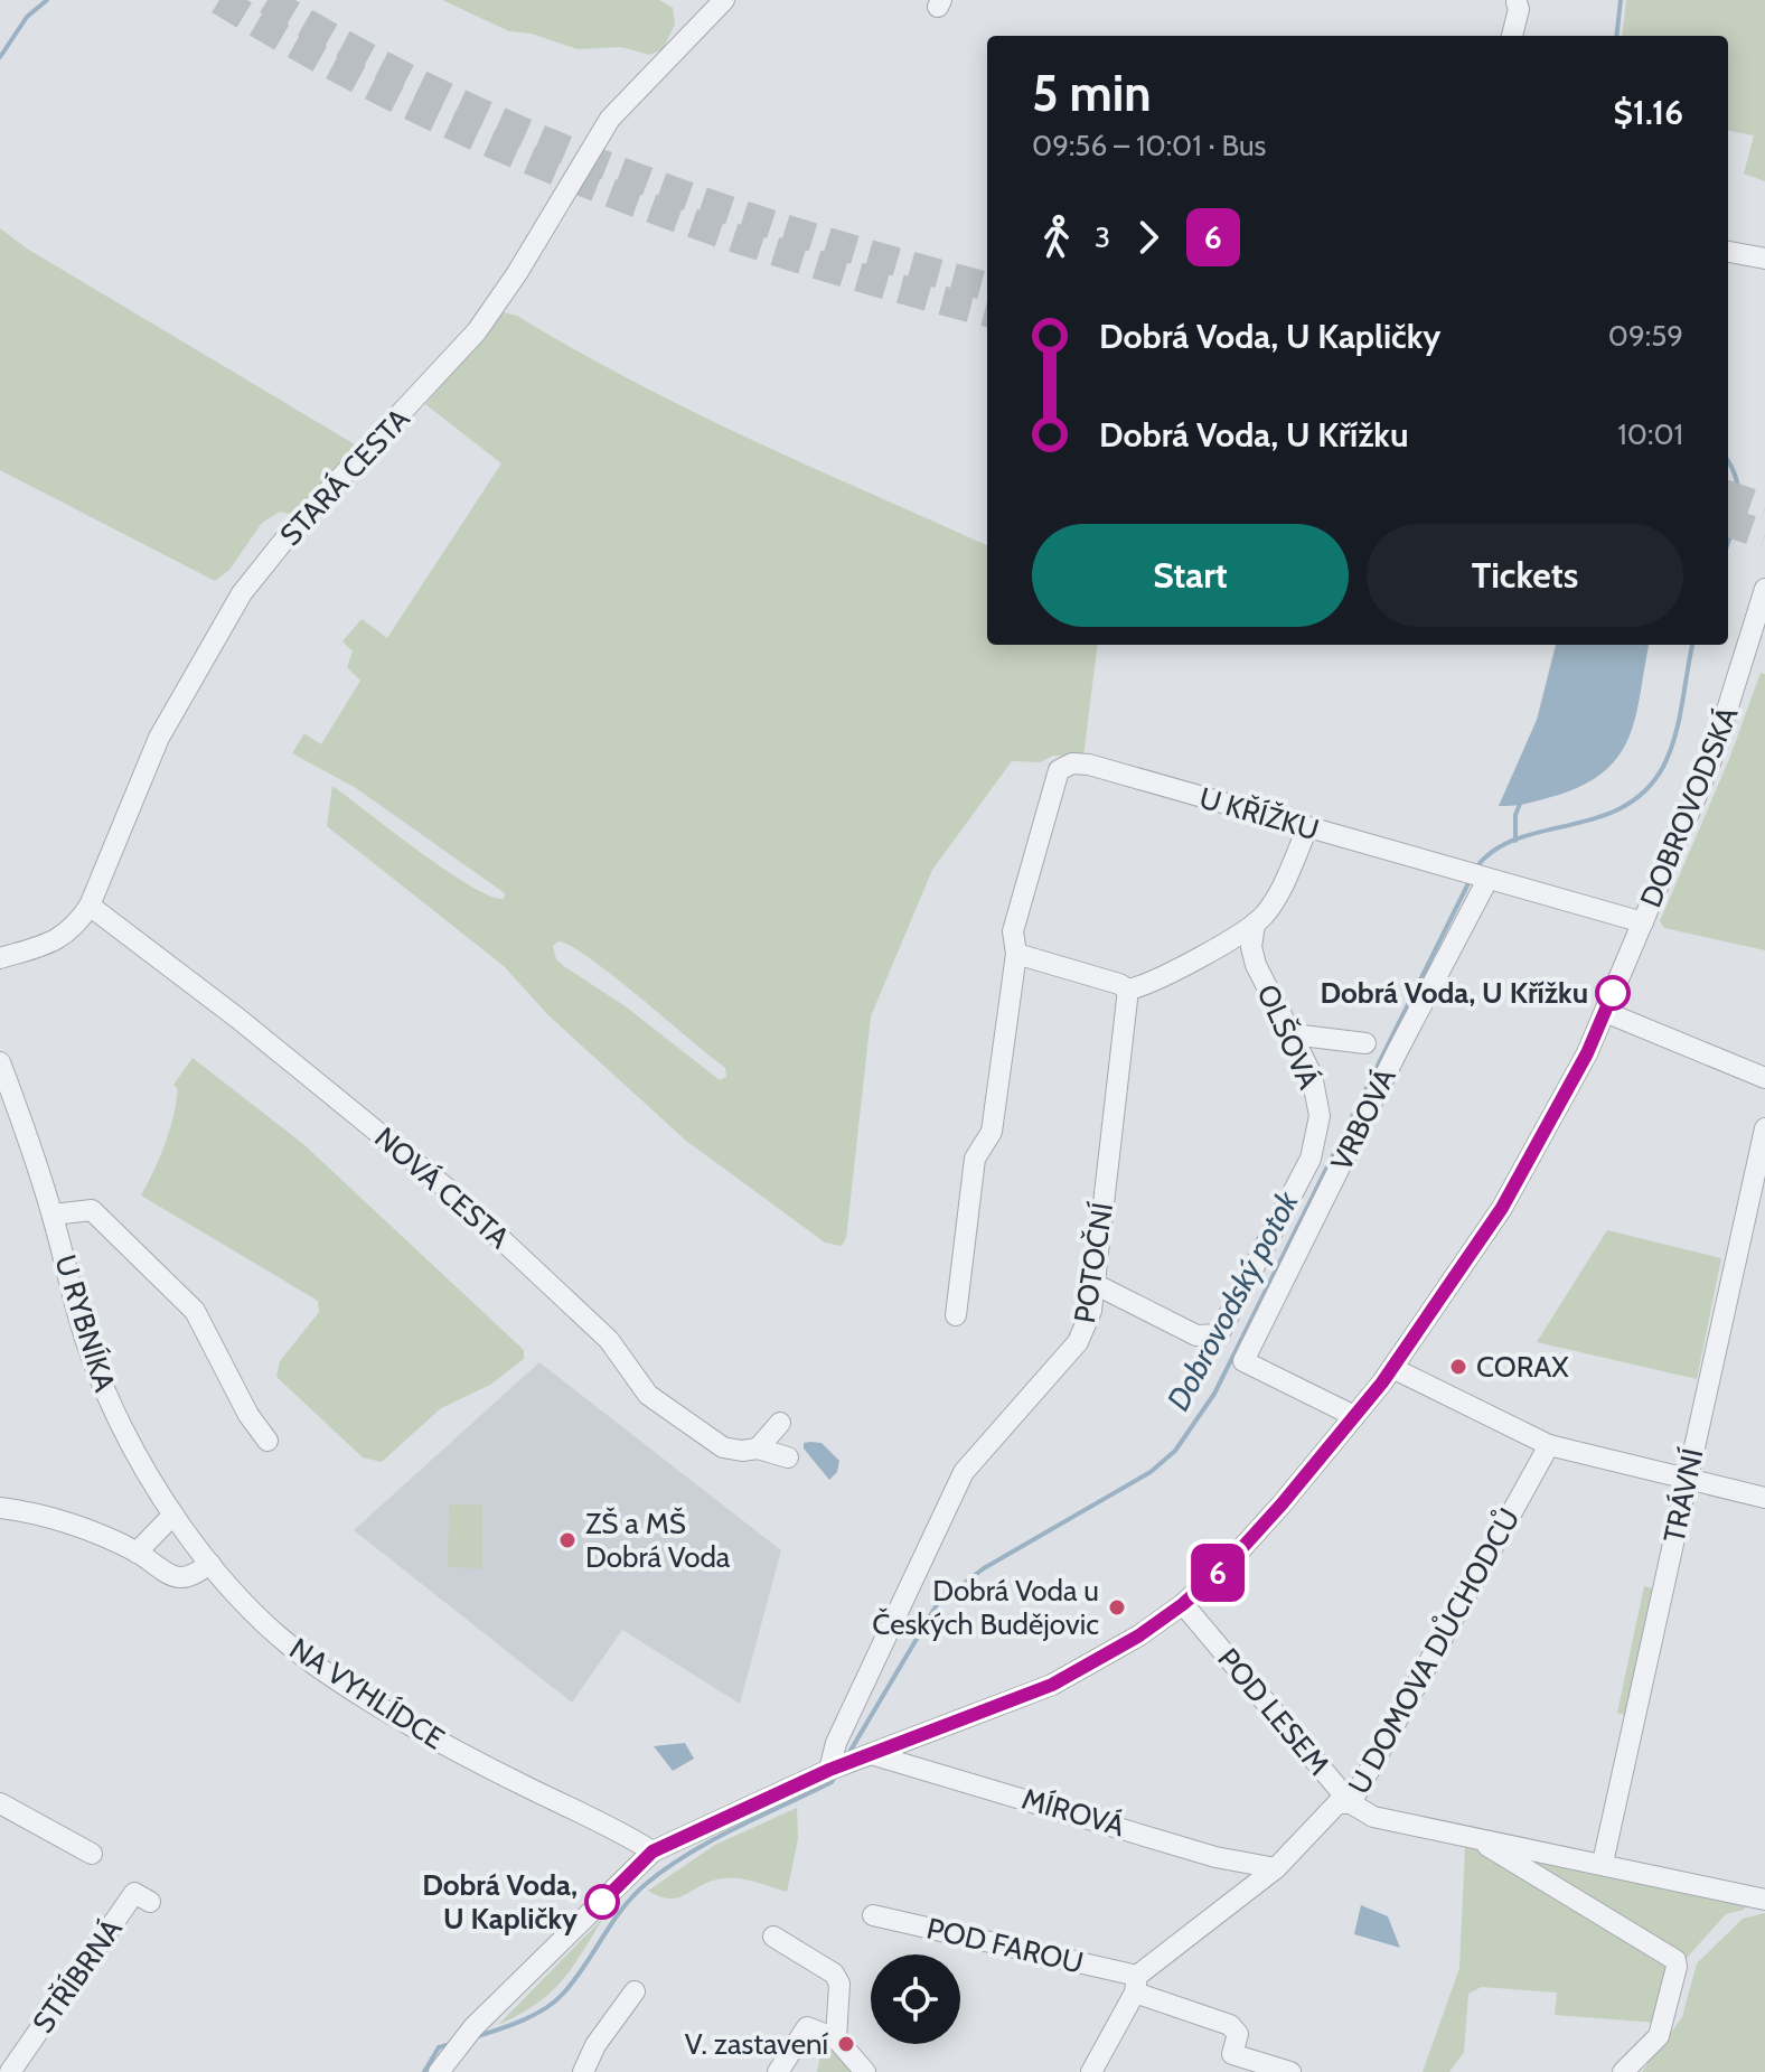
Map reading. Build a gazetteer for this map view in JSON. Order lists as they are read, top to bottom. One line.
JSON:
{"streets":{"street":["STARÁ CESTA","DOBROVODSKÁ","U KŘÍŽKU","OLŠOVÁ","VRBOVÁ","NOVÁ CESTA","POTOČNÍ","U RYBNÍKA","TRÁVNÍ","U DOMOVA DŮCHODCŮ","NA VYHLÍDCE","POD LESEM","MÍROVÁ","POD FAROU","STŘÍBRNÁ"]},"crossings":[["STARÁ CESTA","NOVÁ CESTA"],["DOBROVODSKÁ","U KŘÍŽKU"],["DOBROVODSKÁ","VRBOVÁ"],["DOBROVODSKÁ","POTOČNÍ"],["DOBROVODSKÁ","NA VYHLÍDCE"],["DOBROVODSKÁ","POD LESEM"],["DOBROVODSKÁ","MÍROVÁ"],["U KŘÍŽKU","VRBOVÁ"],["OLŠOVÁ","POTOČNÍ"],["U RYBNÍKA","NA VYHLÍDCE"],["TRÁVNÍ","POD LESEM"],["U DOMOVA DŮCHODCŮ","POD LESEM"],["U DOMOVA DŮCHODCŮ","MÍROVÁ"],["U DOMOVA DŮCHODCŮ","POD FAROU"]],"water":["Dobrovodský potok"],"places":["Dobrá Voda, U Křížku","CORAX","ZŠ a MŠ Dobrá Voda","Dobrá Voda u Českých Budějovic","Dobrá Voda, U Kapličky","V. zastavení"],"lines":["bus line 6"],"page":{"on_map":"6","heading":["5 min","09:56 – 10:01 · Bus","$1.16"],"legs":["3","6"],"list":[{"name":"Dobrá Voda, U Kapličky","value":"09:59"},{"name":"Dobrá Voda, U Křížku","value":"10:01"}],"buttons":["Start","Tickets"]}}
